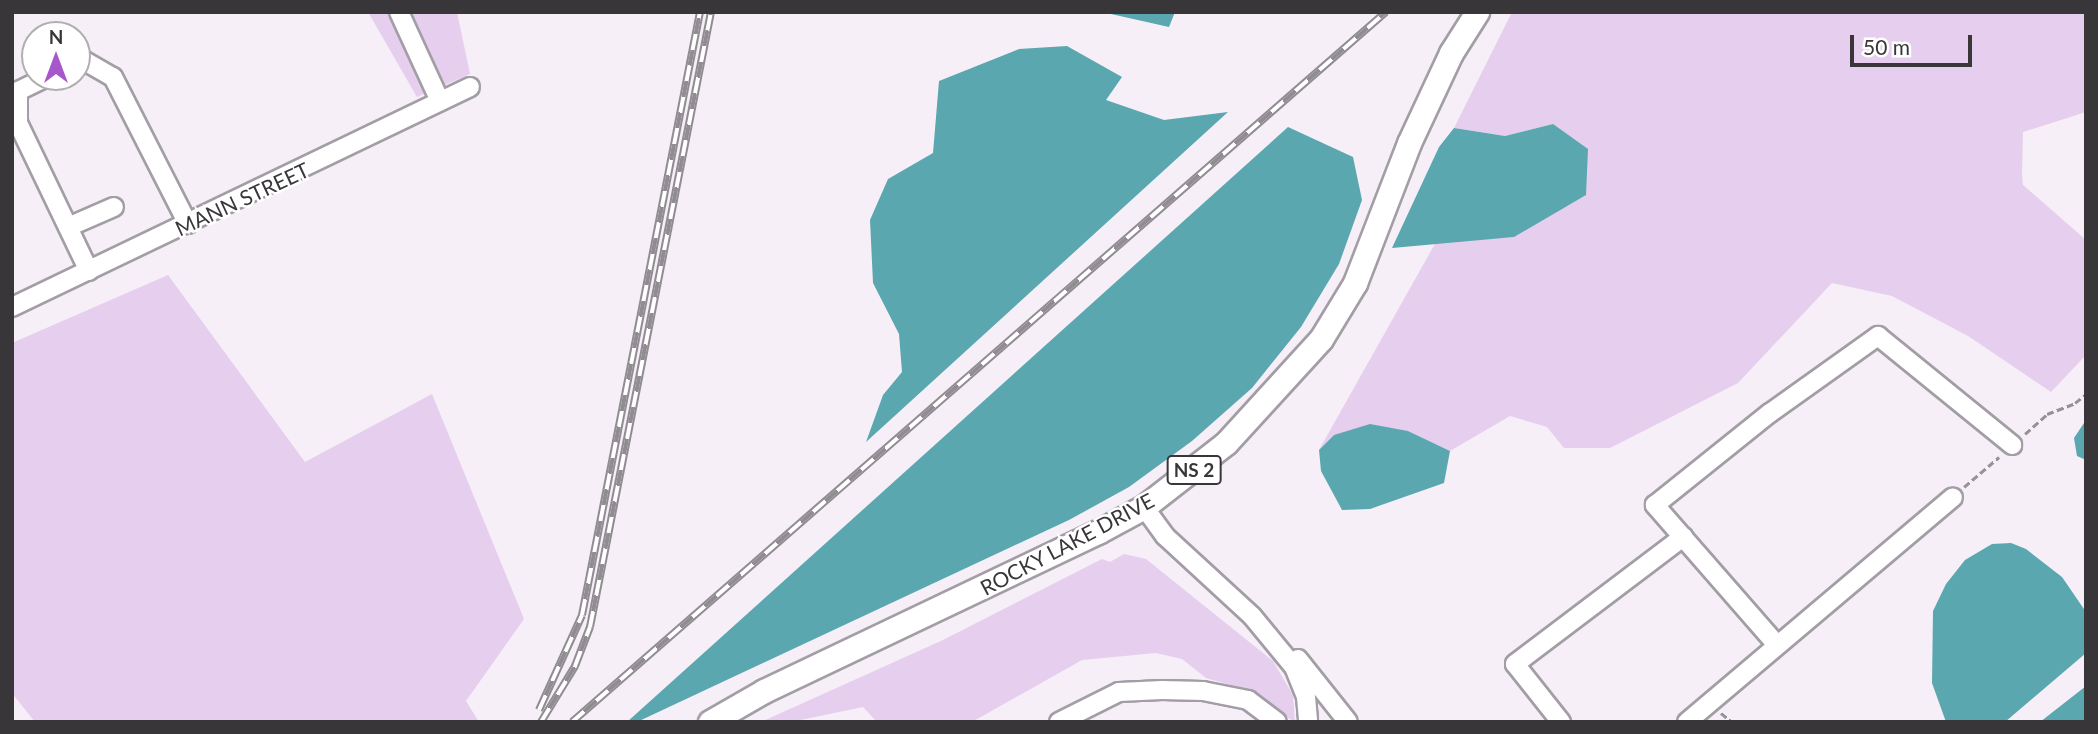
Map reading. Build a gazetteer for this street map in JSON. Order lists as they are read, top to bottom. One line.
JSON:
{"streets":{"main road":["NS 2","ROCKY LAKE DRIVE"],"street":["MANN STREET"]},"scale_bar":"50 m","north":"top"}
